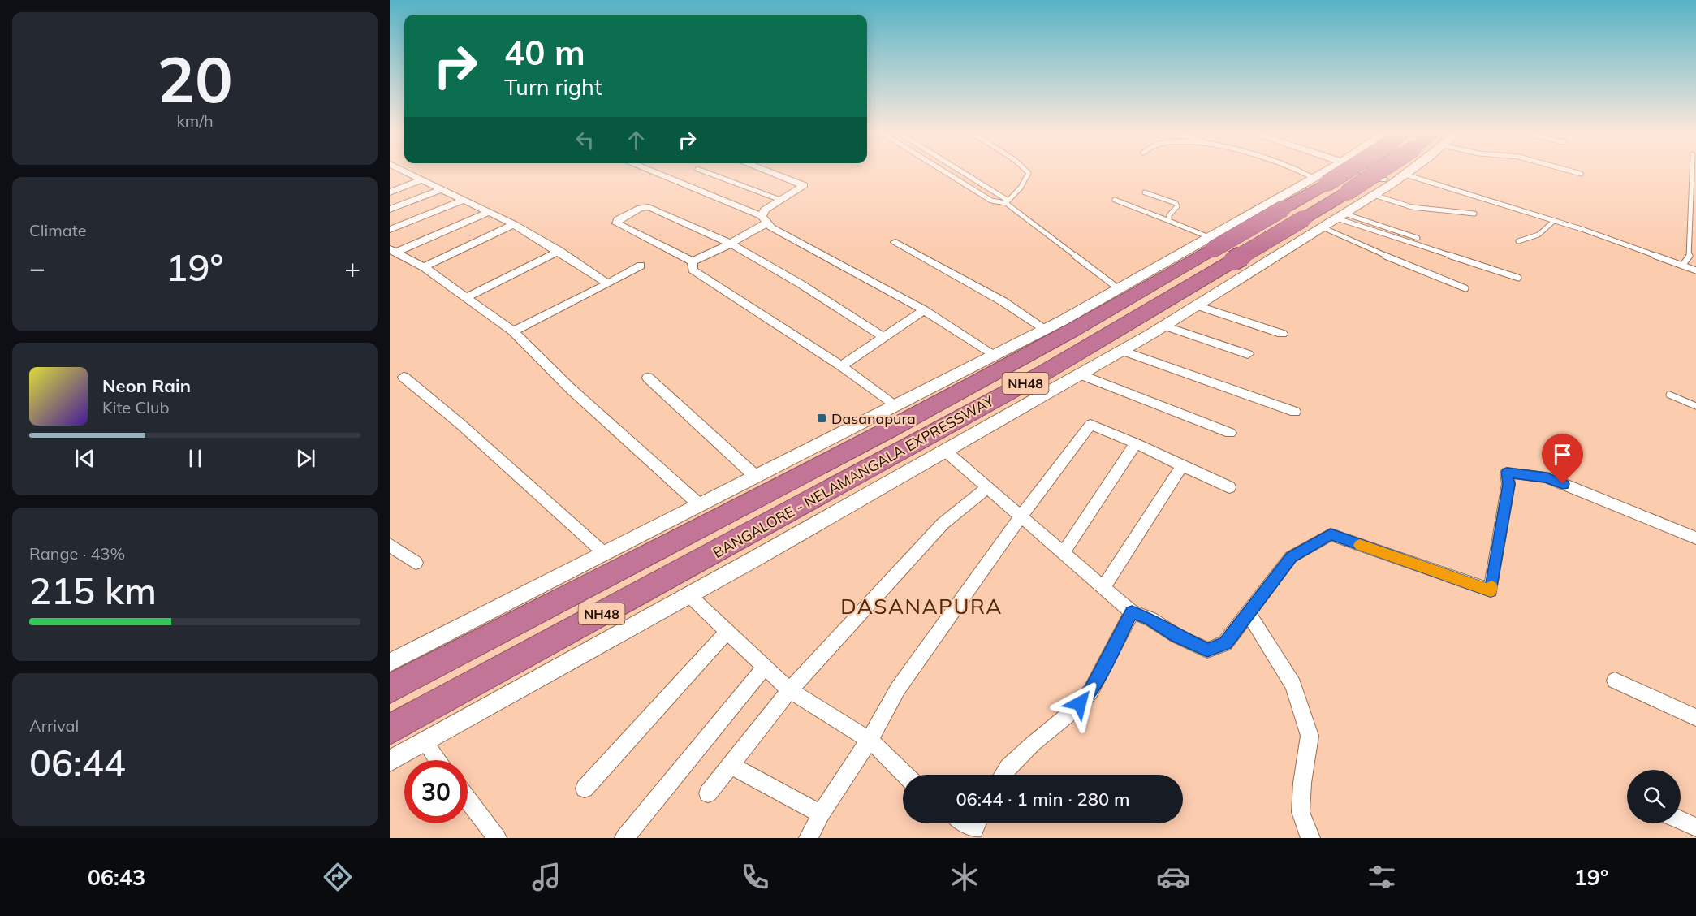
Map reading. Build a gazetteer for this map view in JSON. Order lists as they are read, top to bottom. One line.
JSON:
{"streets":{"highway":["NH48","BANGALORE - NELAMANGALA EXPRESSWAY"]},"districts":["DASANAPURA"],"places":{"transit":["Dasanapura"]},"page":{"tile":[["20","km/h"],"Climate",["Range · 43%","215 km"],["Arrival","06:44"]],"turn":["40 m","Turn right"],"heat":["−","19°","+"],"song":["Neon Rain","Kite Club"],"limit":"30","trip":"06:44 · 1 min · 280 m","tabs":["06:43","19°"]}}
